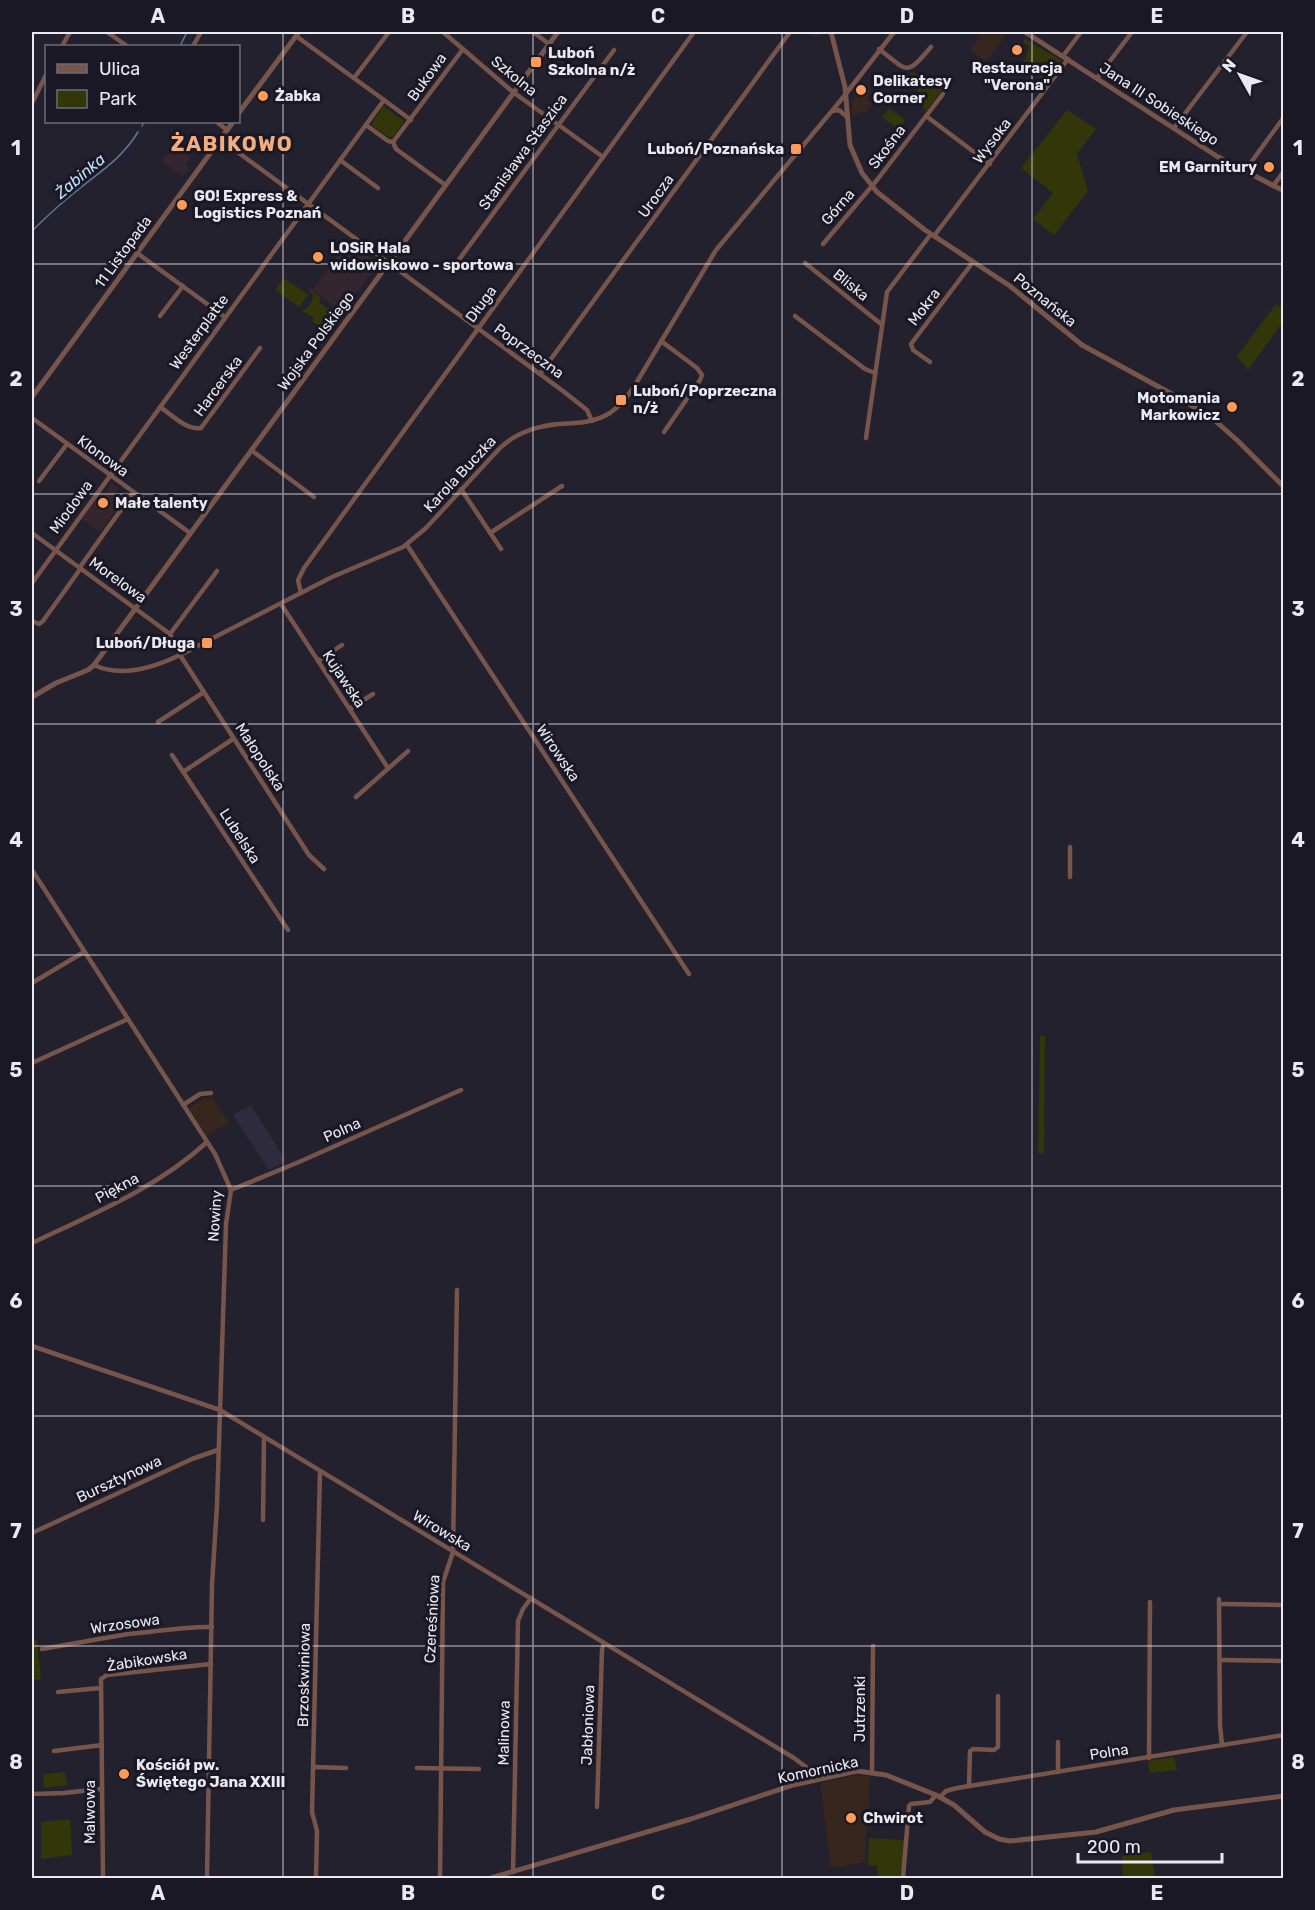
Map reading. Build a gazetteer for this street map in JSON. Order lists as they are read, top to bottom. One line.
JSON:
{"streets":{"street":["Szkolna","Bukowa","Jana III Sobieskiego","Wysoka","Skośna","Stanisława Staszica","Urocza","Górna","11 Listopada","Bliska","Poznańska","Długa","Mokra","Westerplatte","Wojska Polskiego","Poprzeczna","Harcerska","Klonowa","Karola Buczka","Miodowa","Morelowa","Kujawska","Wirowska","Małopolska","Lubelska","Polna","Piękna","Nowiny","Bursztynowa","Czereśniowa","Wrzosowa","Żabikowska","Brzoskwiniowa","Jutrzenki","Jabłoniowa","Malinowa","Komornicka","Malwowa"]},"crossings":[["Szkolna","Bukowa"],["Szkolna","Stanisława Staszica"],["Szkolna","Długa"],["Szkolna","Wojska Polskiego"],["Bukowa","Westerplatte"],["Bukowa","Poprzeczna"],["Jana III Sobieskiego","Wysoka"],["Wysoka","Bliska"],["Wysoka","Poznańska"],["Skośna","Górna"],["Skośna","Poznańska"],["Urocza","Poprzeczna"],["Górna","Poznańska"],["11 Listopada","Poprzeczna"],["Poznańska","Mokra"],["Poznańska","Karola Buczka"],["Długa","Poprzeczna"],["Długa","Karola Buczka"],["Westerplatte","Poprzeczna"],["Westerplatte","Harcerska"],["Westerplatte","Klonowa"],["Westerplatte","Miodowa"],["Wojska Polskiego","Poprzeczna"],["Wojska Polskiego","Klonowa"],["Wojska Polskiego","Karola Buczka"],["Wojska Polskiego","Morelowa"],["Poprzeczna","Karola Buczka"],["Klonowa","Miodowa"],["Karola Buczka","Morelowa"],["Karola Buczka","Kujawska"],["Karola Buczka","Wirowska"],["Karola Buczka","Małopolska"],["Miodowa","Morelowa"],["Morelowa","Małopolska"],["Wirowska","Nowiny"],["Wirowska","Czereśniowa"],["Wirowska","Brzoskwiniowa"],["Wirowska","Jabłoniowa"],["Wirowska","Malinowa"],["Wirowska","Komornicka"],["Polna","Nowiny"],["Polna","Komornicka"],["Piękna","Nowiny"],["Nowiny","Bursztynowa"],["Nowiny","Żabikowska"],["Wrzosowa","Żabikowska"],["Żabikowska","Malwowa"],["Jutrzenki","Komornicka"],["Malinowa","Komornicka"]],"districts":["ŻABIKOWO"],"water":["Żabinka"],"places":{"other":["Restauracja \"Verona\"","Delikatesy Corner","Żabka","EM Garnitury","GO! Express & Logistics Poznań","LOSiR Hala widowiskowo - sportowa","Motomania Markowicz","Małe talenty","Kościół pw. Świętego Jana XXIII","Chwirot"],"transit":["Luboń Szkolna n/ż","Luboń/Poznańska","Luboń/Poprzeczna n/ż","Luboń/Długa"]},"legend":["Ulica","Park"],"scale_bar":"200 m","north":"top left","grid":{"columns":["A","B","C","D","E"],"rows":["1","2","3","4","5","6","7","8"]}}
